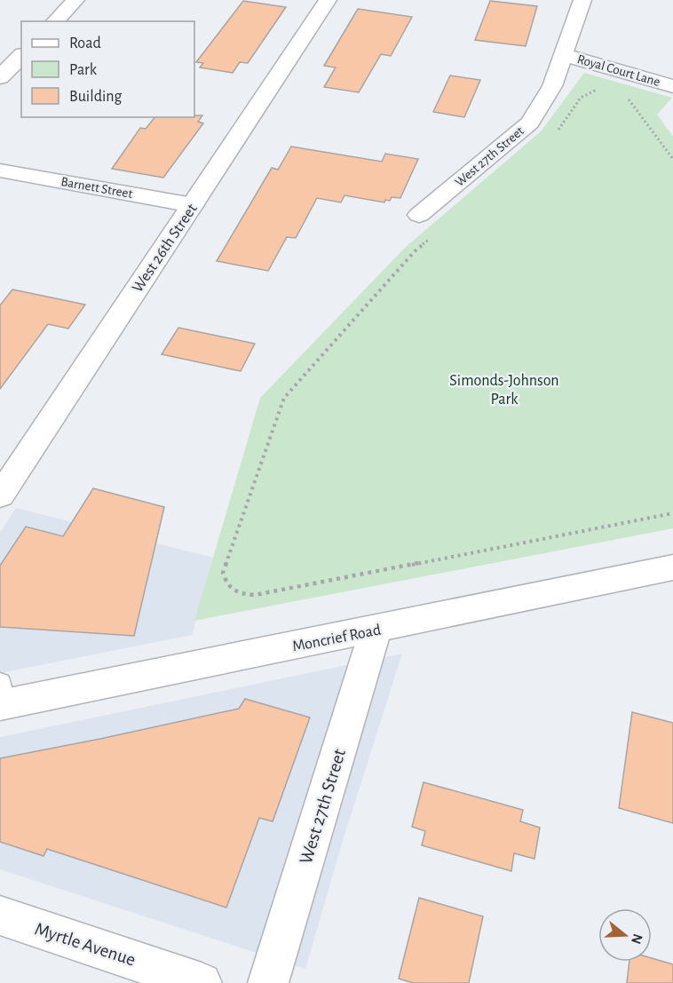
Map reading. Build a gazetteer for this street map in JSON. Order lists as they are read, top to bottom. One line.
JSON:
{"streets":{"street":["Royal Court Lane","West 27th Street","Barnett Street","West 26th Street","Moncrief Road","Myrtle Avenue"]},"crossings":[["Royal Court Lane","West 27th Street"],["West 27th Street","Moncrief Road"],["Barnett Street","West 26th Street"]],"parks":["Simonds-Johnson Park"],"legend":["Road","Park","Building"],"north":"right"}
